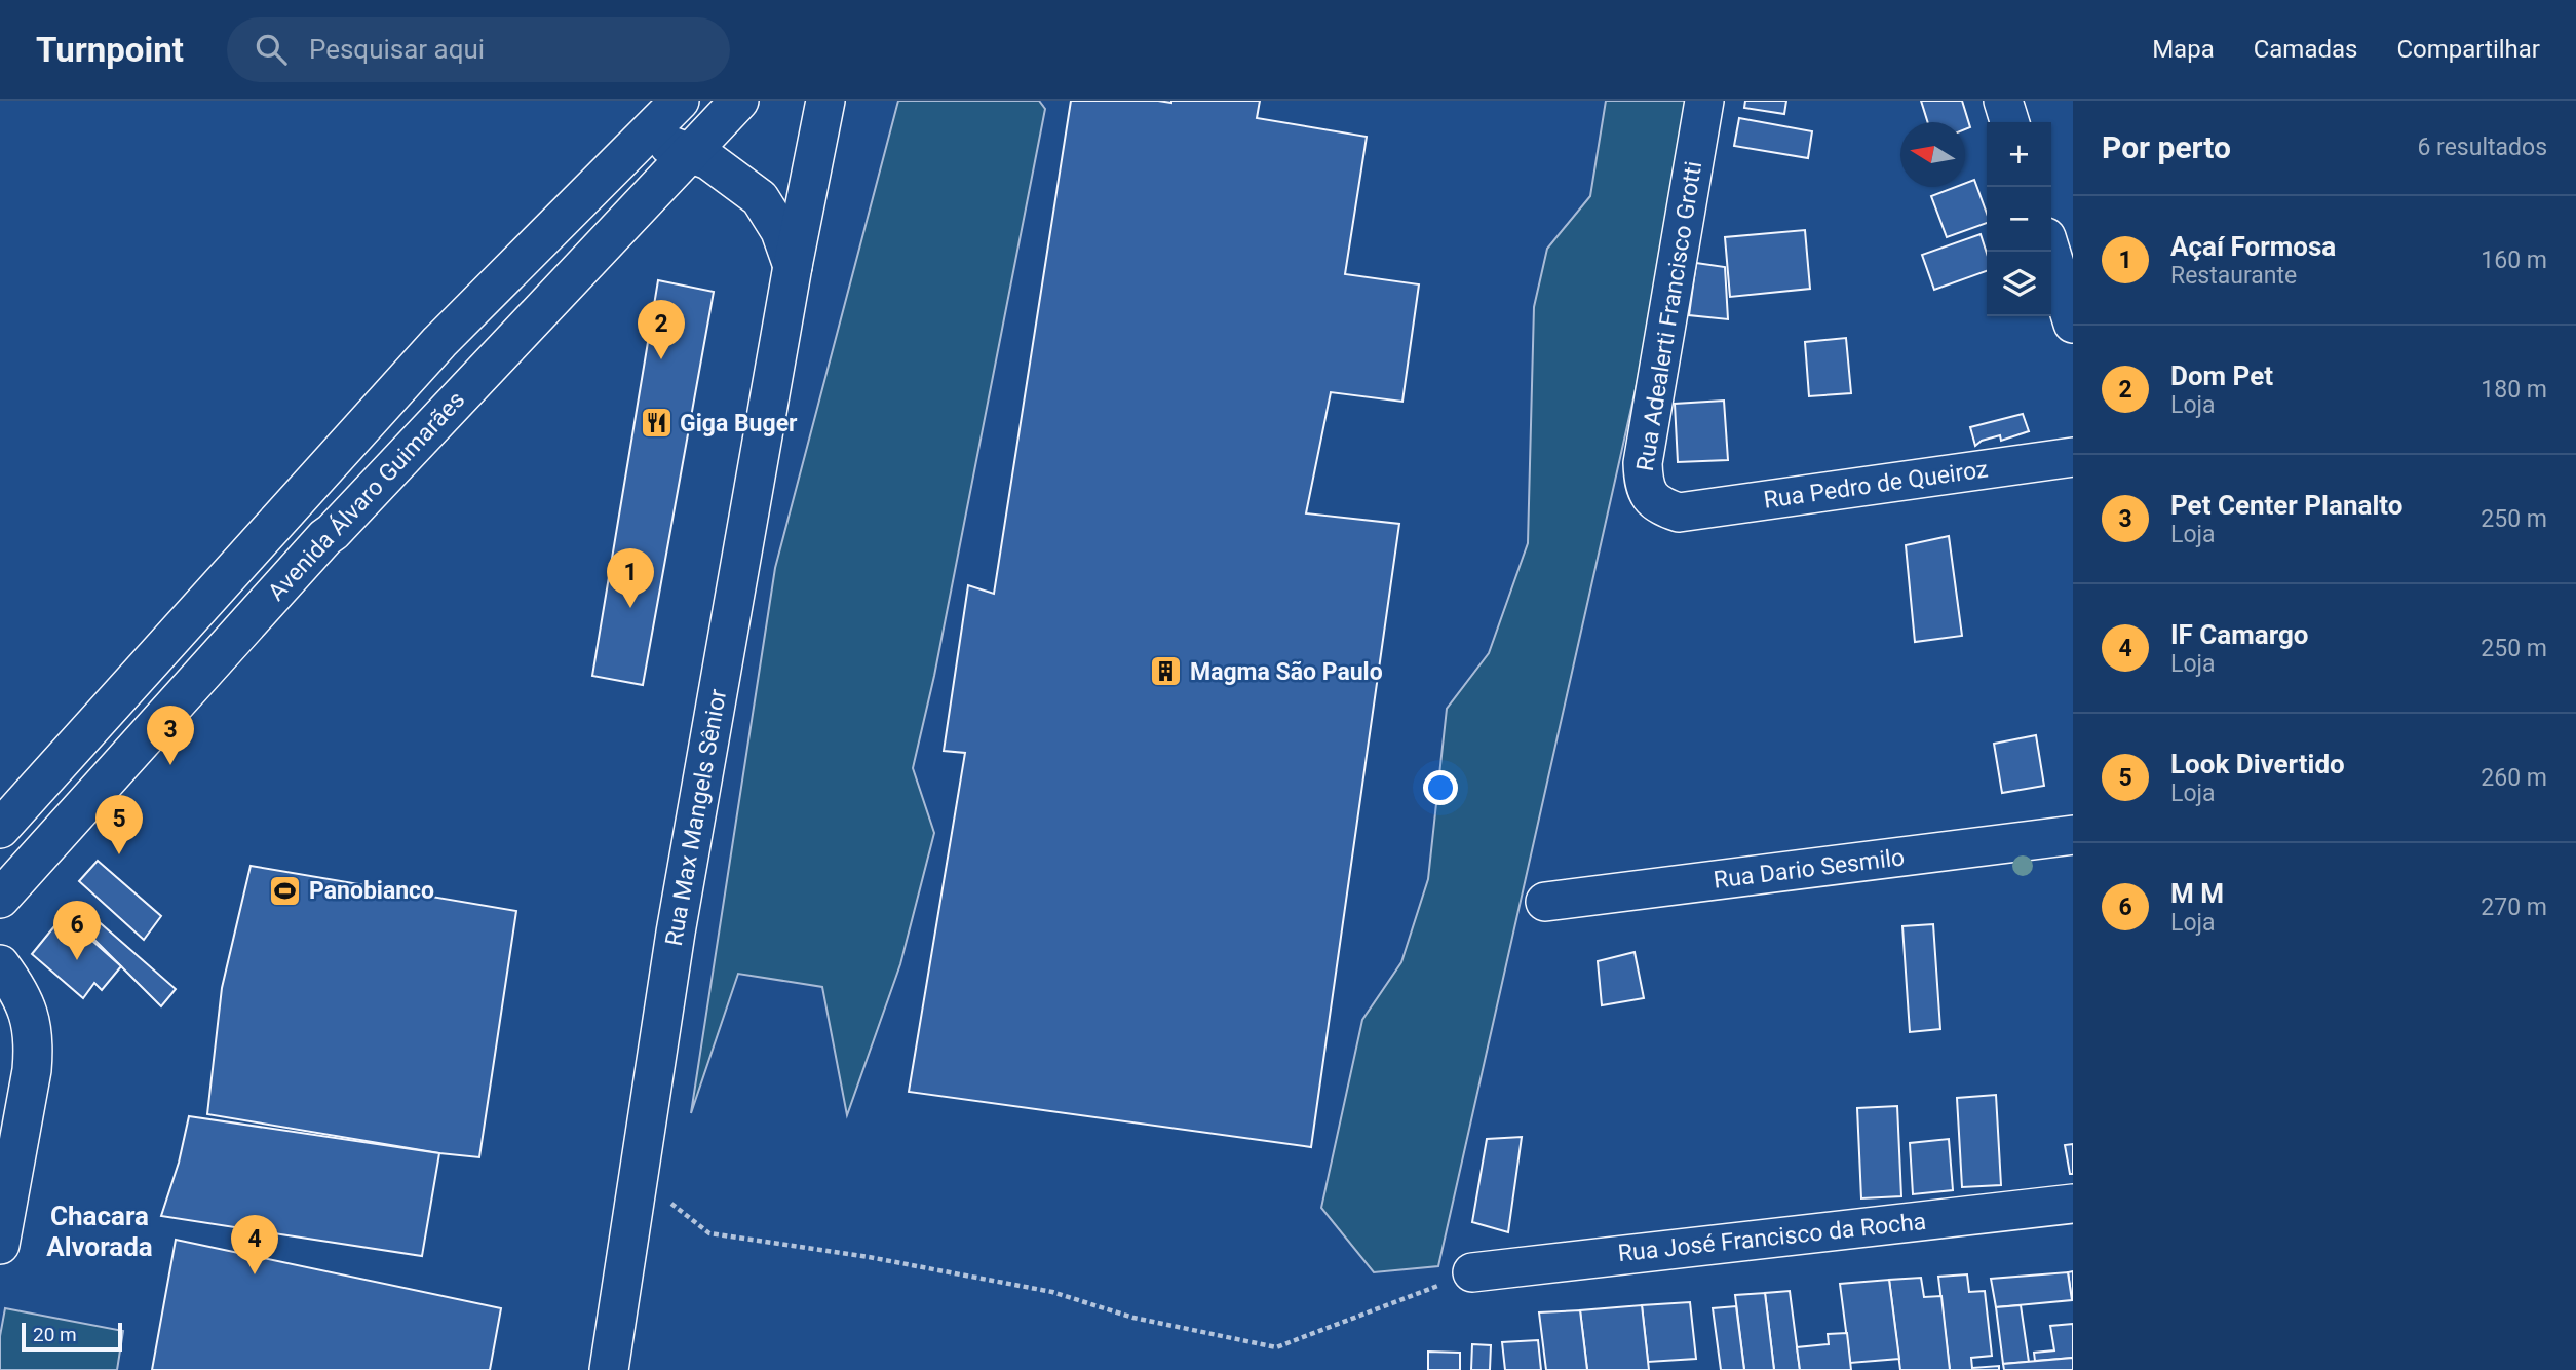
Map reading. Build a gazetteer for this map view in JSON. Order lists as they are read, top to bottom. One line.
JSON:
{"streets":{"street":["Rua Adealerti Francisco Grotti","Rua Pedro de Queiroz","Avenida Álvaro Guimarães","Rua Max Mangels Sênior","Rua Dario Sesmilo","Rua José Francisco da Rocha"]},"crossings":[["Rua Adealerti Francisco Grotti","Rua Pedro de Queiroz"],["Avenida Álvaro Guimarães","Rua Max Mangels Sênior"]],"districts":["Chacara Alvorada"],"places":{"restaurant":["Giga Buger"],"building":["Magma São Paulo"],"sports":["Panobianco"]},"scale_bar":"20 m","north":"left","page":{"header":"Turnpoint","search":"Pesquisar aqui","nav":["Mapa","Camadas","Compartilhar"],"heading":["Por perto","6 resultados"],"map_buttons":["+","−"],"list":[{"mark":"1","name":"Açaí Formosa","note":"Restaurante","value":"160 m"},{"mark":"2","name":"Dom Pet","note":"Loja","value":"180 m"},{"mark":"3","name":"Pet Center Planalto","note":"Loja","value":"250 m"},{"mark":"4","name":"IF Camargo","note":"Loja","value":"250 m"},{"mark":"5","name":"Look Divertido","note":"Loja","value":"260 m"},{"mark":"6","name":"M M","note":"Loja","value":"270 m"}],"pins":["2","1","3","5","6","4"],"scale":"20 m"}}
